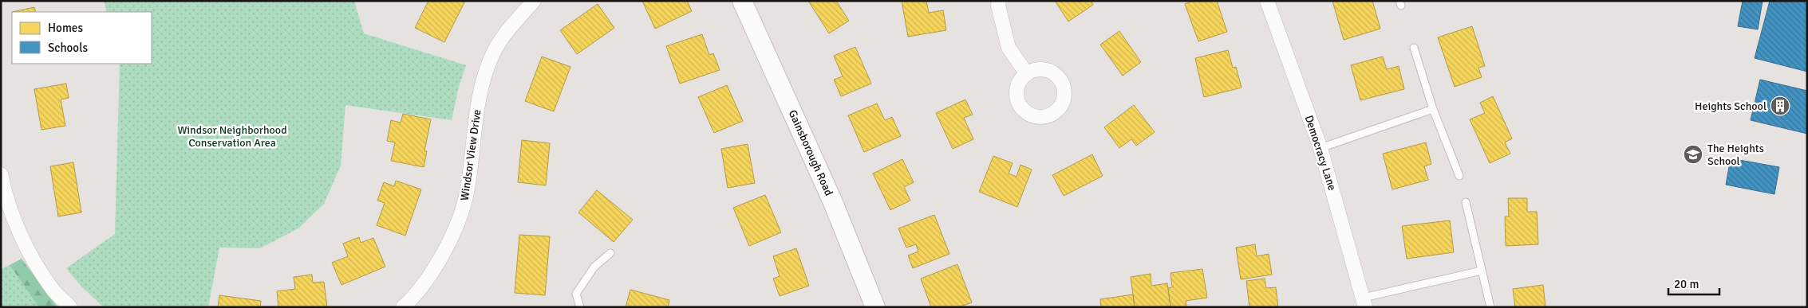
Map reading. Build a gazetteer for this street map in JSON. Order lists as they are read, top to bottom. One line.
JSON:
{"streets":{"street":["Gainsborough Road","Democracy Lane","Windsor View Drive"]},"parks":["Windsor Neighborhood Conservation Area"],"places":{"building":["Heights School"],"school or university":["The Heights School"]},"legend":["Homes","Schools"],"scale_bar":"20 m"}
